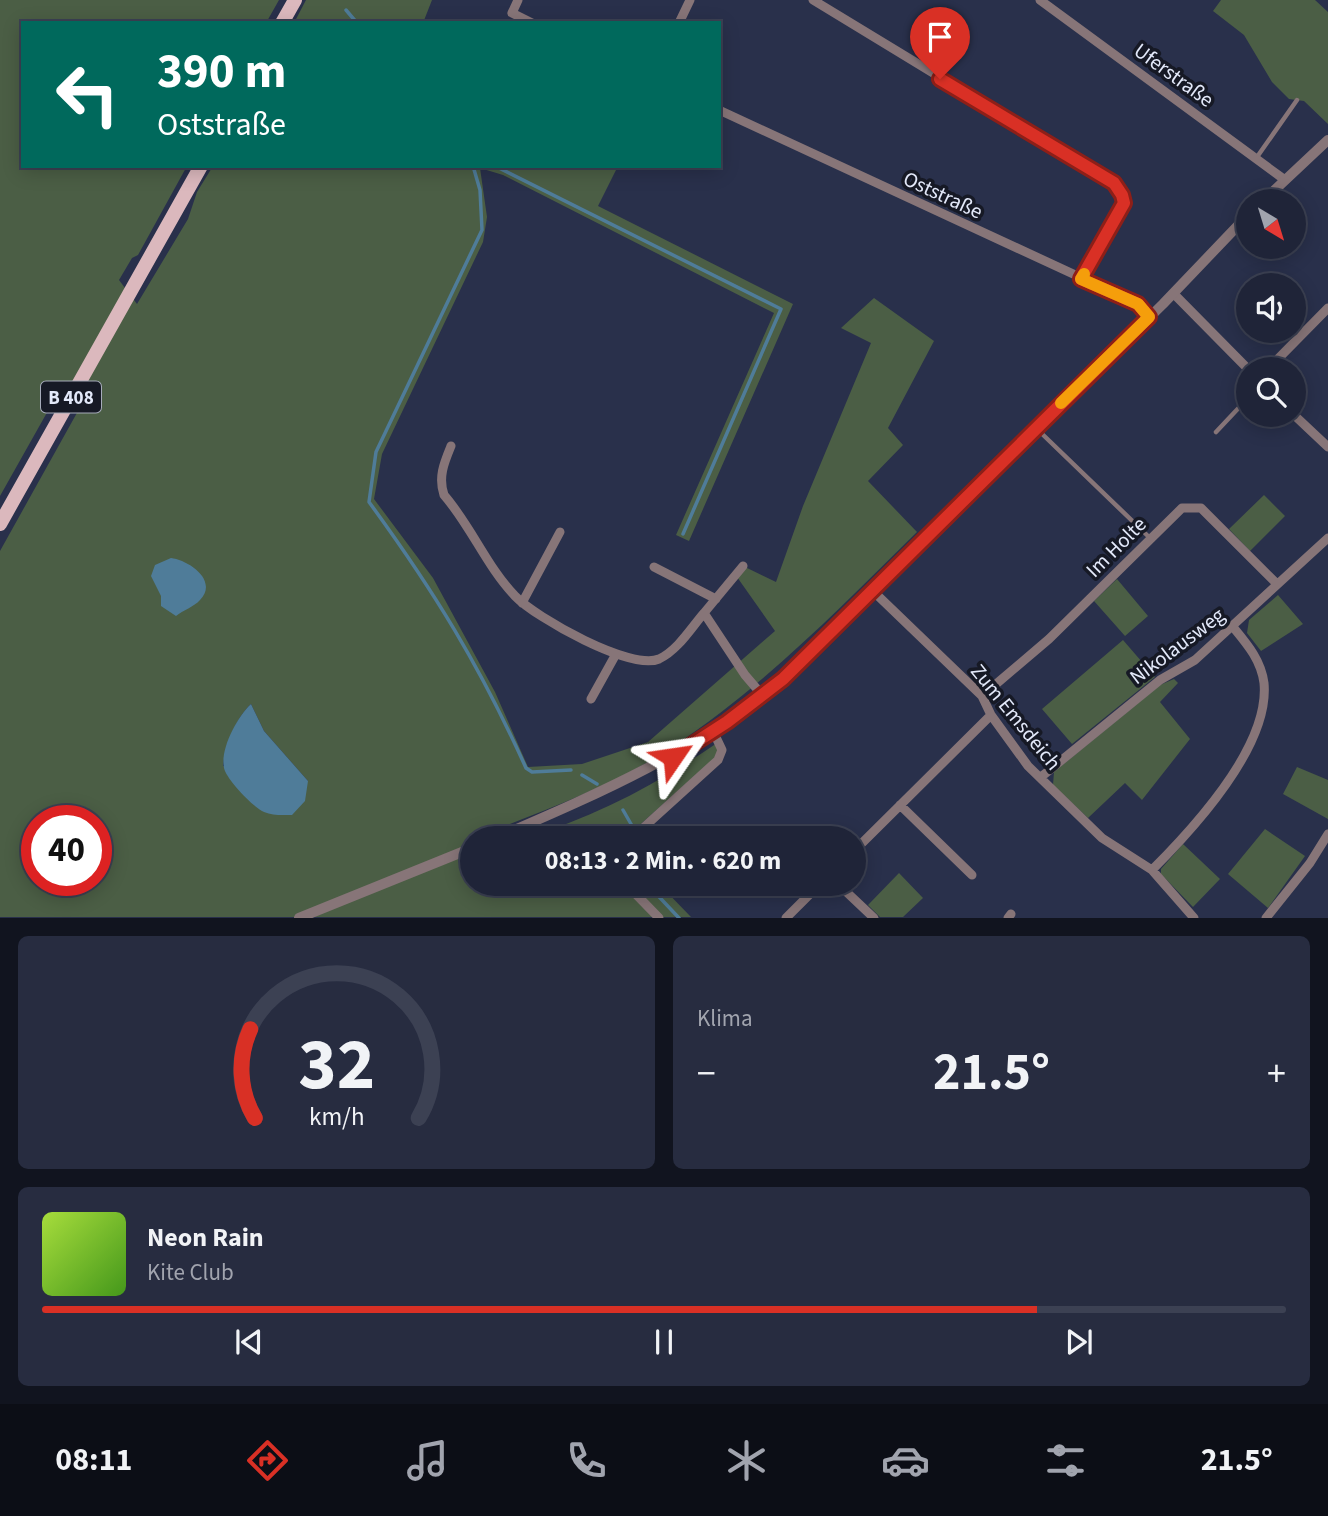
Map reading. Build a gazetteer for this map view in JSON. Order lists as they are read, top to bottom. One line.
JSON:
{"streets":{"main road":["B 408"],"street":["Uferstraße","Oststraße","Im Holte","Nikolausweg","Zum Emsdeich"]},"crossings":[["Im Holte","Nikolausweg"],["Im Holte","Zum Emsdeich"],["Nikolausweg","Zum Emsdeich"]],"north":"bottom right","page":{"turn":["390 m","Oststraße"],"limit":"40","trip":"08:13 · 2 Min. · 620 m","tile":"Klima","heat":["−","21.5°","+"],"song":["Neon Rain","Kite Club"],"tabs":["08:11","21.5°"],"gauge":["32","km/h"]}}
